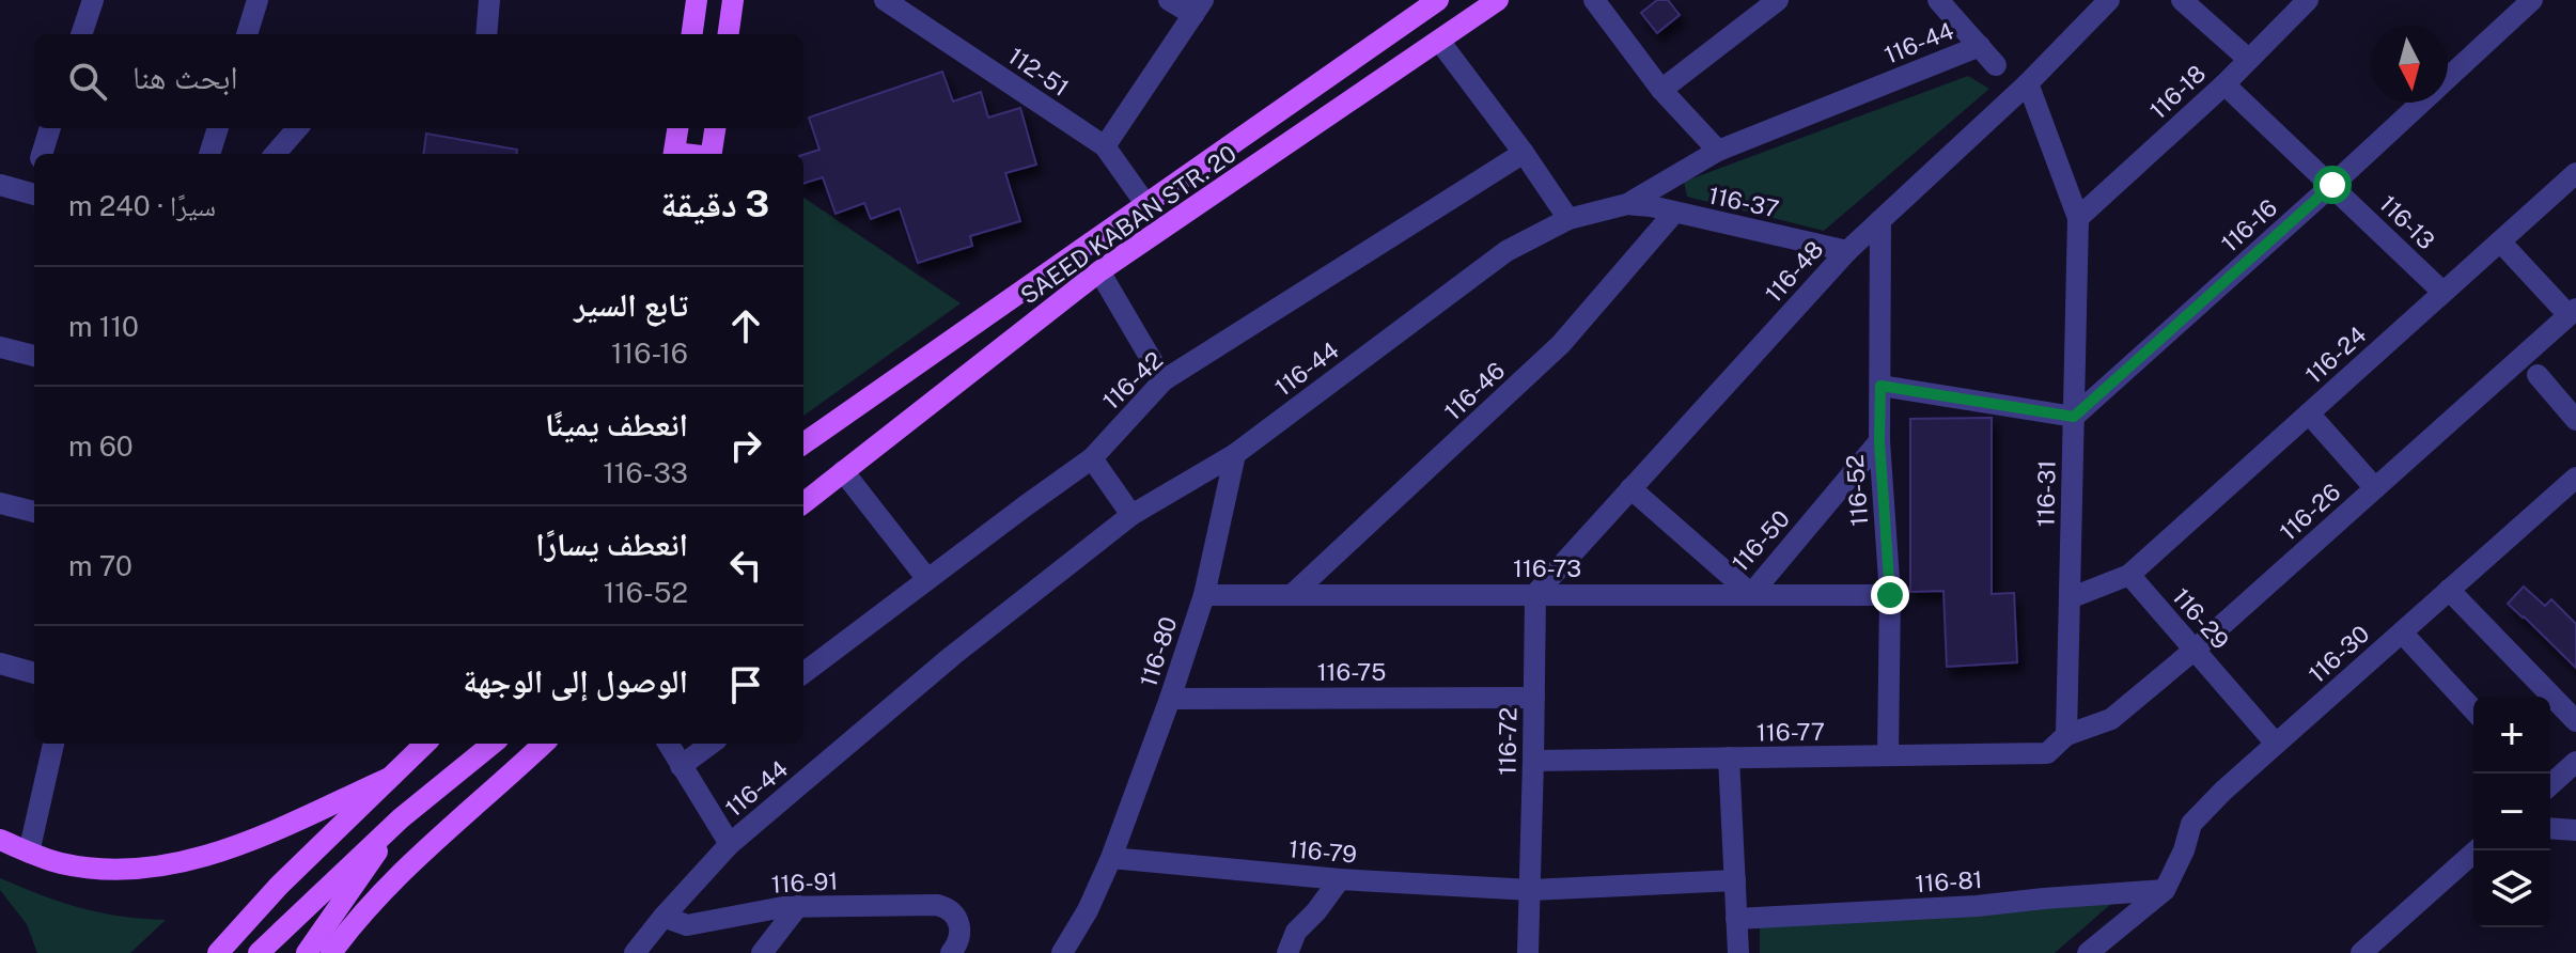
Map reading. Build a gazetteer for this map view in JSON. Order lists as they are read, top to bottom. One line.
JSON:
{"streets":{"main road":["SAEED KABAN STR. 20"],"street":["116-44","112-51","116-18","116-37","116-13","116-16","116-48","116-24","116-42","116-46","116-52","116-31","116-26","116-50","116-73","116-29","116-80","116-30","116-75","116-77","116-72","116-79","116-81","116-91"]},"crossings":[["116-44","116-37"],["116-44","116-80"],["116-44","116-91"],["112-51","SAEED KABAN STR. 20"],["116-18","116-13"],["116-18","116-31"],["116-37","116-48"],["116-37","116-46"],["116-13","116-16"],["116-13","116-24"],["116-16","116-31"],["116-48","116-52"],["116-48","116-31"],["116-48","116-50"],["116-48","116-73"],["116-48","116-72"],["116-24","116-29"],["116-46","116-73"],["116-52","116-50"],["116-52","116-73"],["116-52","116-77"],["116-31","116-26"],["116-31","116-77"],["116-26","116-29"],["116-26","116-77"],["116-50","116-73"],["116-73","116-80"],["116-73","116-72"],["116-29","116-30"],["116-80","116-75"],["116-80","116-79"],["116-30","116-81"],["116-75","116-72"],["116-77","116-72"],["116-72","116-79"]],"north":"bottom","page":{"search":"ابحث هنا","heading":["3 دقيقة","سيرًا · 240 m"],"list":[["تابع السير","116-16","110 m"],["انعطف يمينًا","116-33","60 m"],["انعطف يسارًا","116-52","70 m"],"الوصول إلى الوجهة"],"map_buttons":["+","−"]}}
